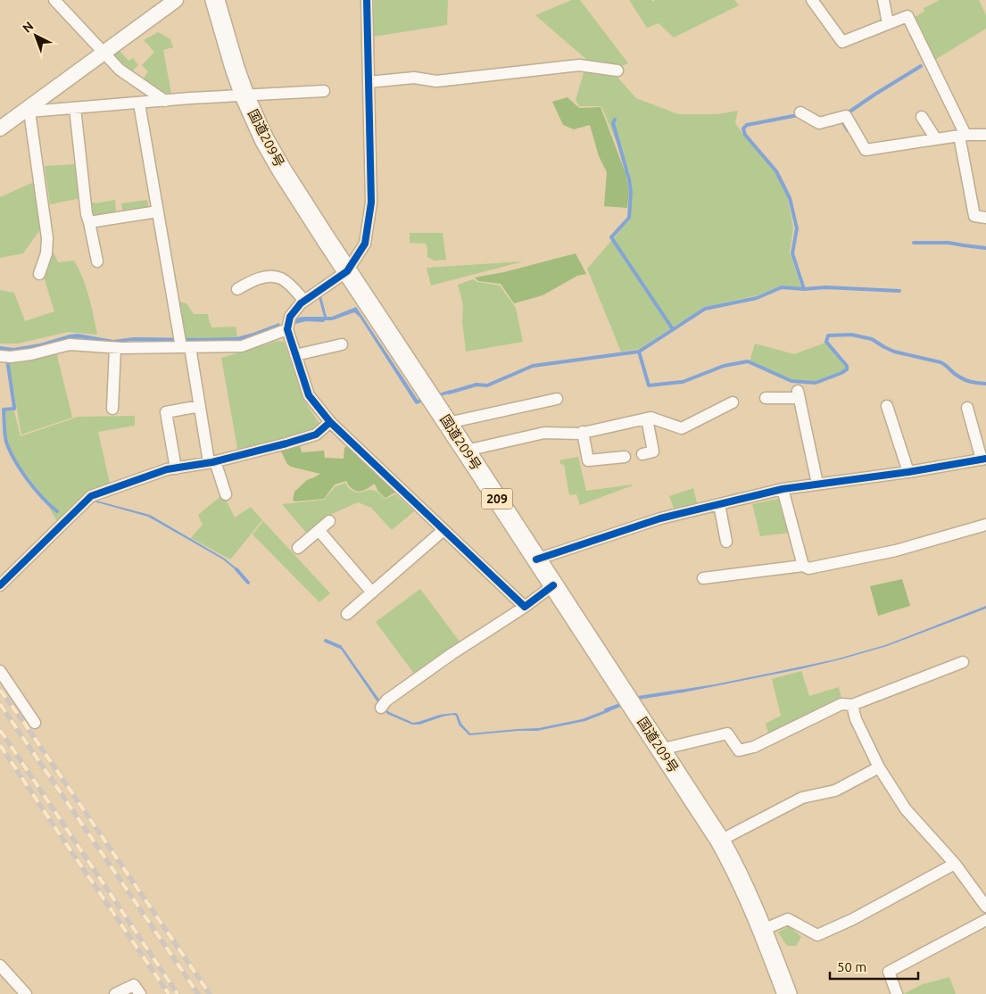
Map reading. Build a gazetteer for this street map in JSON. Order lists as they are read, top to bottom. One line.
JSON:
{"streets":{"highway":["国道209号","209"]},"scale_bar":"50 m","north":"top left"}
